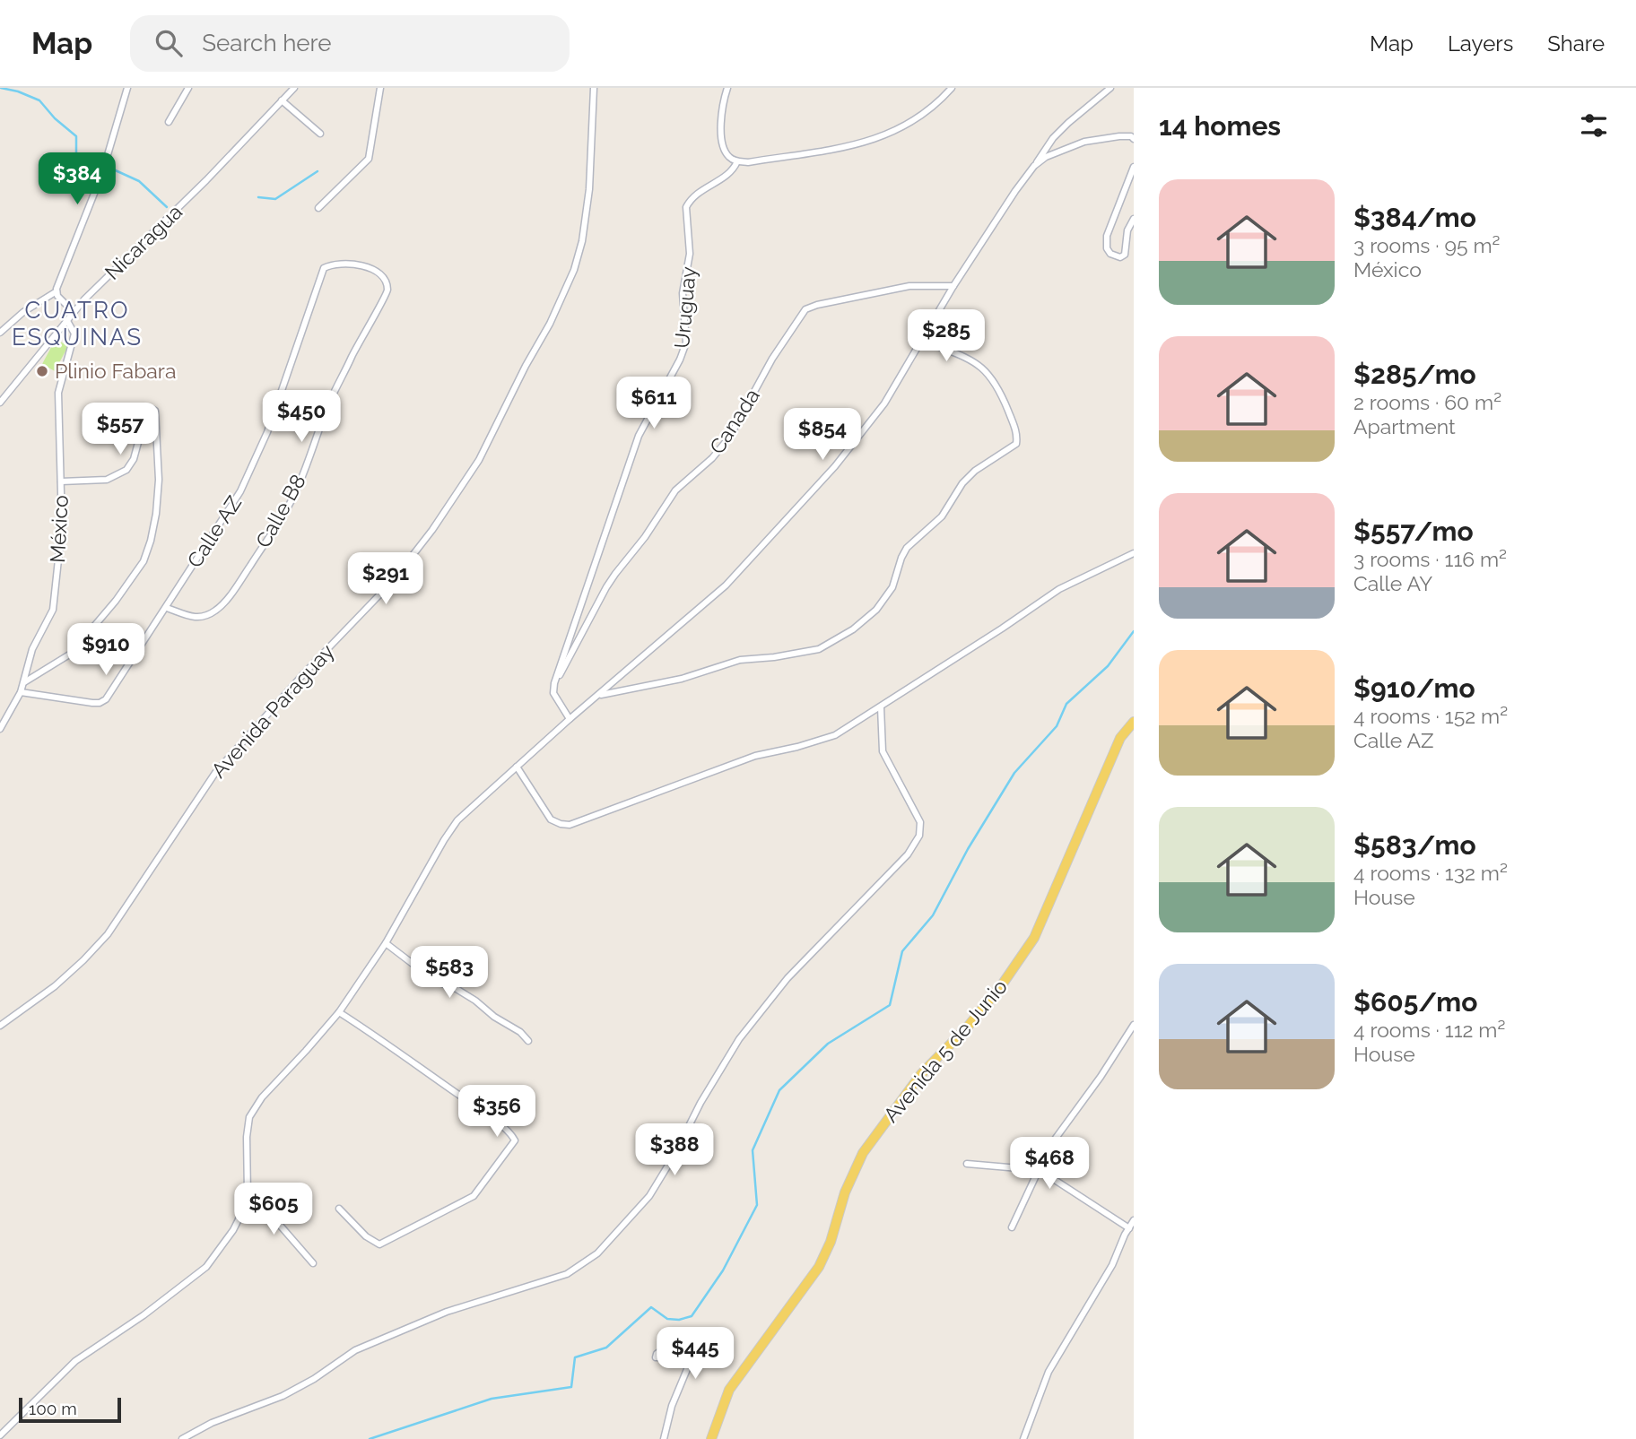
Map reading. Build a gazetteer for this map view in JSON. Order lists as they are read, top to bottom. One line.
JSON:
{"streets":{"main road":["Avenida 5 de Junio"],"street":["Nicaragua","Uruguay","Canada","Calle B8","México","Calle AZ","Avenida Paraguay"]},"crossings":[["Nicaragua","México"],["Uruguay","Canada"],["Calle B8","Calle AZ"],["México","Calle AZ"]],"districts":["CUATRO ESQUINAS"],"places":["Plinio Fabara"],"scale_bar":"100 m","page":{"header":"Map","search":"Search here","nav":["Map","Layers","Share"],"heading":"14 homes","price":["$384","$285","$611","$450","$557","$854","$291","$910","$583","$356","$388","$468","$605","$445"],"list":[{"name":"$384/mo","note":"3 rooms · 95 m² · México"},{"name":"$285/mo","note":"2 rooms · 60 m² · Apartment"},{"name":"$557/mo","note":"3 rooms · 116 m² · Calle AY"},{"name":"$910/mo","note":"4 rooms · 152 m² · Calle AZ"},{"name":"$583/mo","note":"4 rooms · 132 m² · House"},{"name":"$605/mo","note":"4 rooms · 112 m² · House"}],"scale":"100 m"}}
